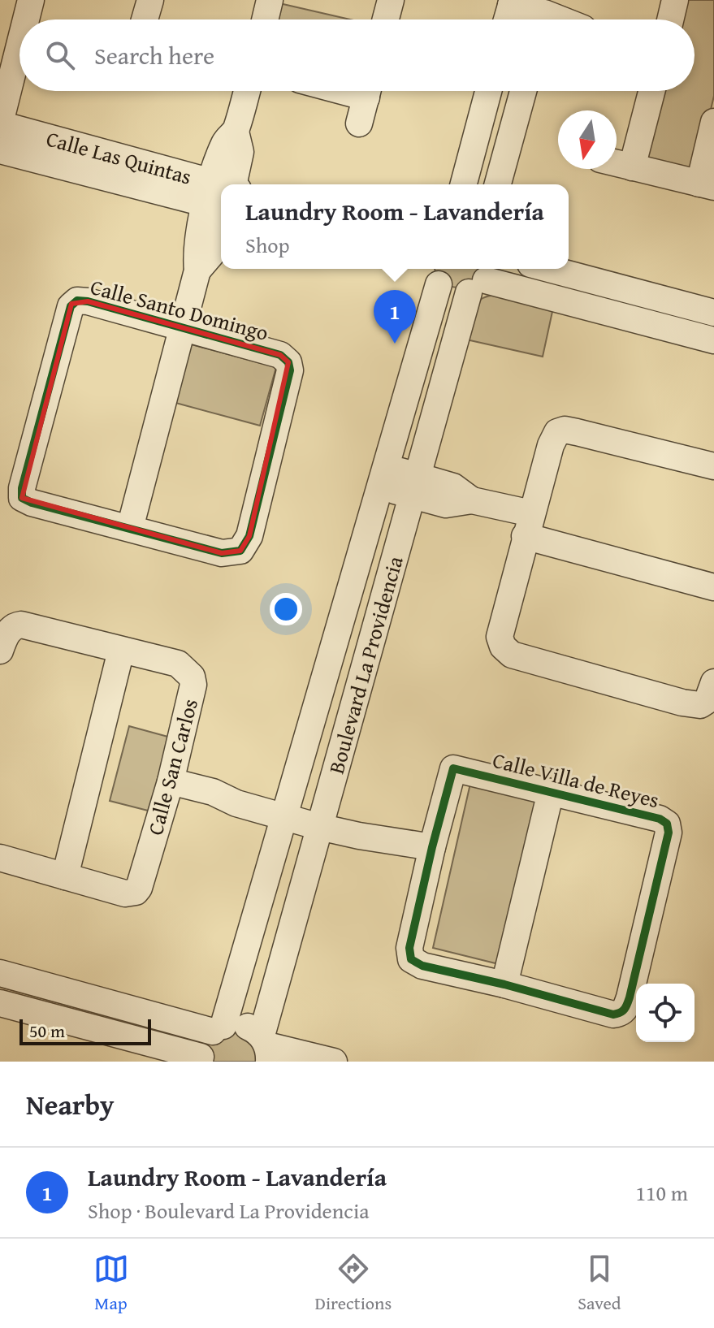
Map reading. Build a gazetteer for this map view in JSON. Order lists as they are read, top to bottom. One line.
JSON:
{"streets":{"street":["Calle Las Quintas","Calle Santo Domingo","Boulevard La Providencia","Calle San Carlos","Calle Villa de Reyes"]},"scale_bar":"50 m","north":"bottom","page":{"search":"Search here","popup":["Laundry Room - Lavandería","Shop"],"pins":"1","scale":"50 m","heading":"Nearby","list":[{"mark":"1","name":"Laundry Room - Lavandería","note":"Shop · Boulevard La Providencia","value":"110 m"}],"nav":["Map","Directions","Saved"]}}
